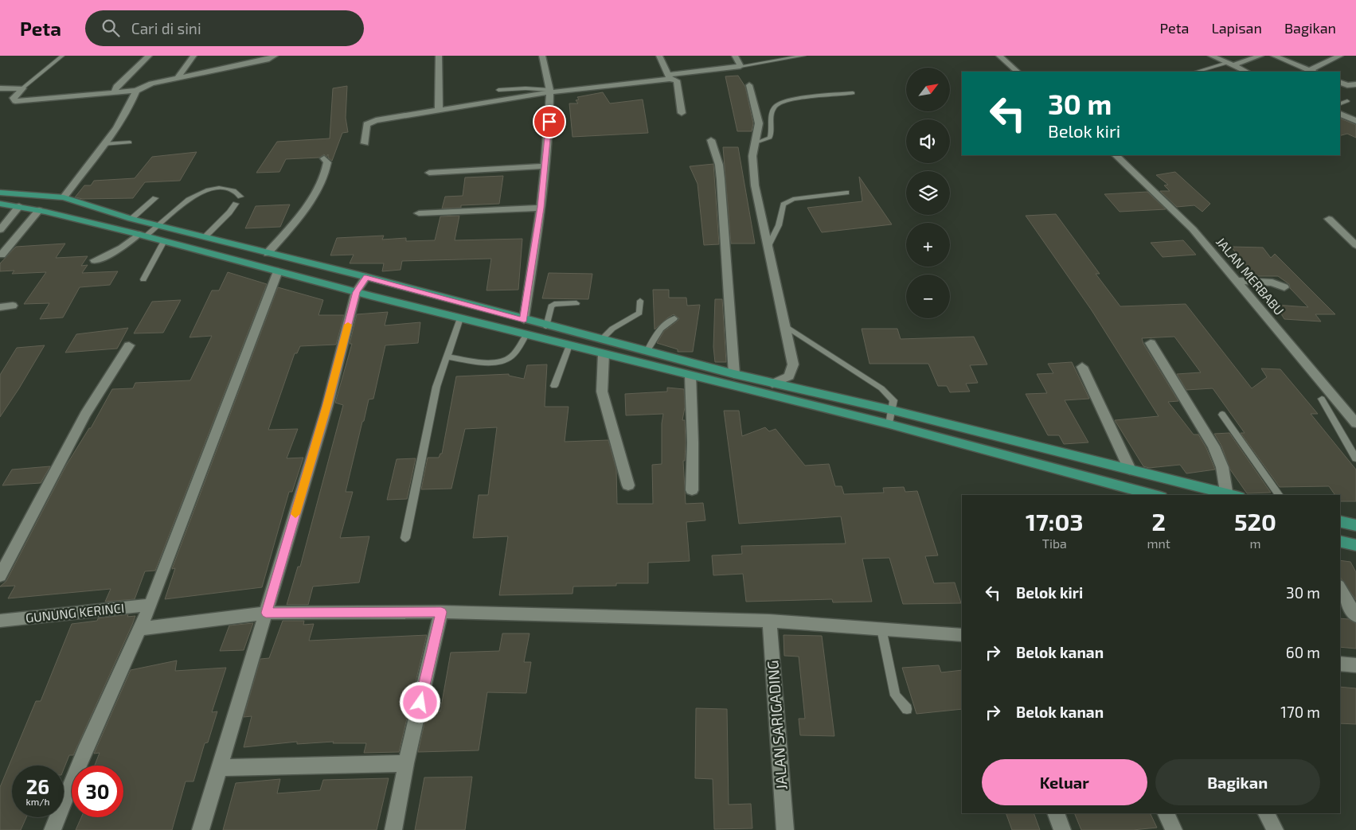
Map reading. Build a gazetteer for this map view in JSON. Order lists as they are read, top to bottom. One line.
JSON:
{"streets":{"street":["JALAN MERBABU","GUNUNG KERINCI","JALAN SARIGADING"]},"north":"top right","page":{"header":"Peta","search":"Cari di sini","nav":["Peta","Lapisan","Bagikan"],"map_buttons":["+","−"],"turn":["30 m","Belok kiri"],"eta":["17:03","Tiba","2","mnt","520","m"],"list":[{"name":"Belok kiri","value":"30 m"},{"name":"Belok kanan","value":"60 m"},{"name":"Belok kanan","value":"170 m"}],"buttons":["Keluar","Bagikan"],"speed":"26 km/h","limit":"30"}}
